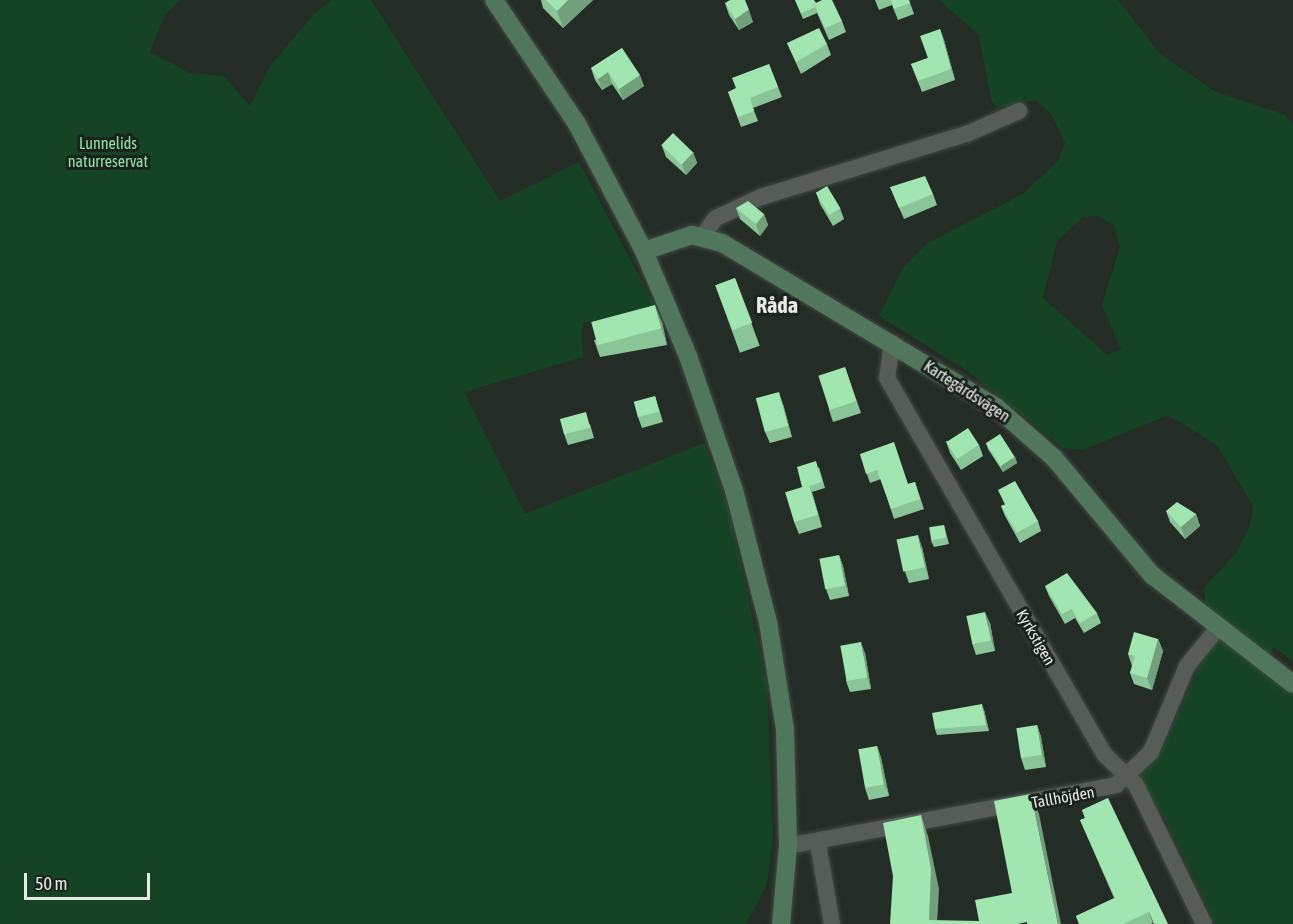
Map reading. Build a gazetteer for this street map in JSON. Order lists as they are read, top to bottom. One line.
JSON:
{"streets":{"street":["Kartegårdsvägen","Kyrkstigen","Tallhöjden"]},"crossings":[["Kartegårdsvägen","Kyrkstigen"],["Kartegårdsvägen","Tallhöjden"],["Kyrkstigen","Tallhöjden"]],"districts":["Råda"],"parks":["Lunnelids naturreservat"],"scale_bar":"50 m"}
